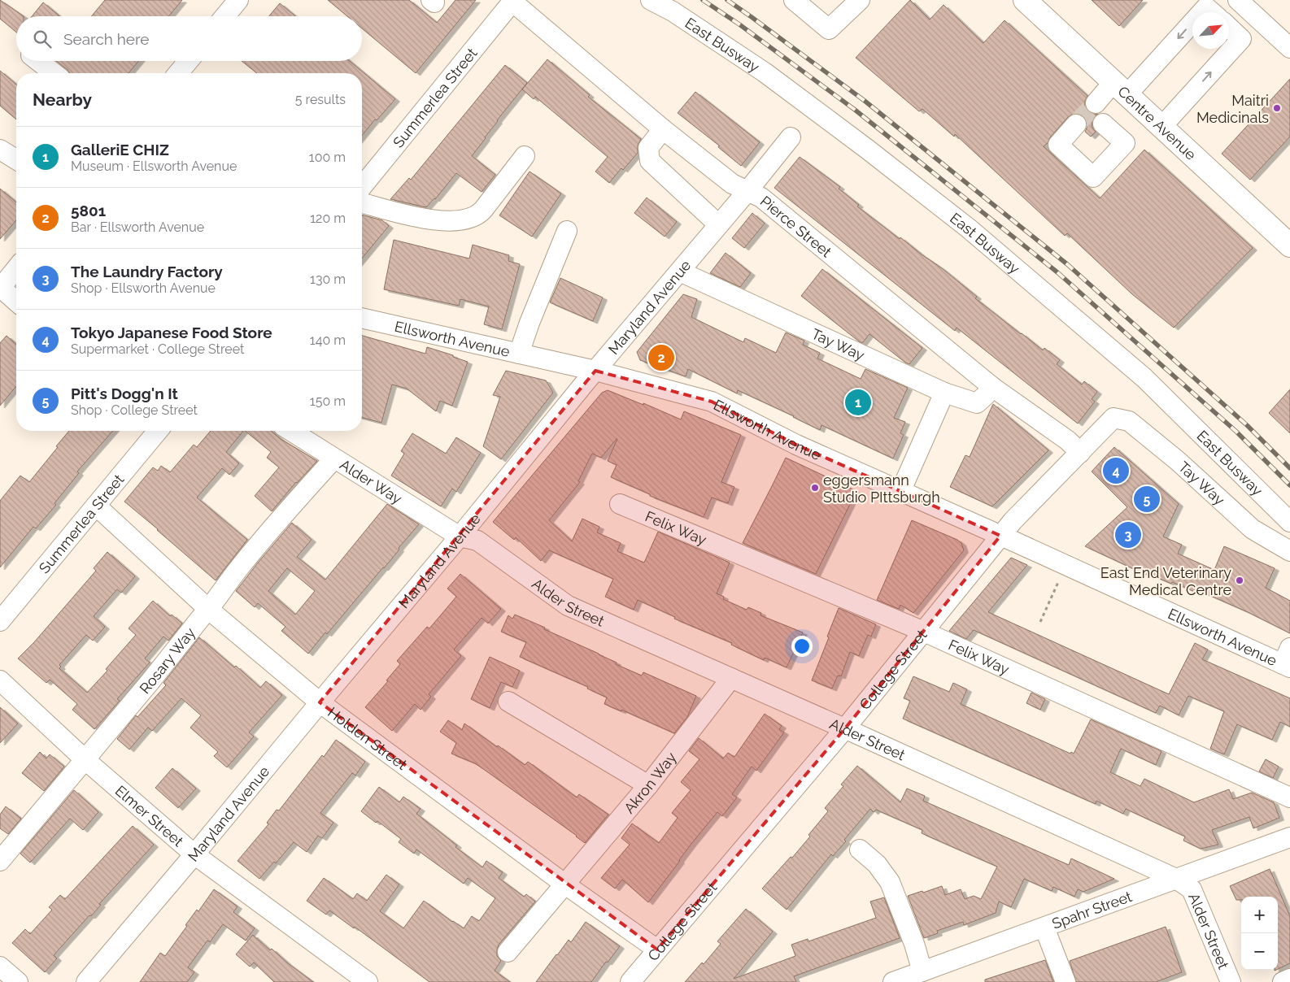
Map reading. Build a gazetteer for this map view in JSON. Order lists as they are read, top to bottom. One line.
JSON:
{"streets":{"main road":["Centre Avenue"],"street":["East Busway","Summerlea Street","Pierce Street","Maryland Avenue","Ellsworth Avenue","Tay Way","Alder Way","Felix Way","Alder Street","Rosary Way","College Street","Holden Street","Akron Way","Elmer Street","Spahr Street"]},"crossings":[["Summerlea Street","Pierce Street"],["Summerlea Street","Holden Street"],["Pierce Street","Maryland Avenue"],["Pierce Street","Tay Way"],["Pierce Street","College Street"],["Maryland Avenue","Ellsworth Avenue"],["Maryland Avenue","Tay Way"],["Maryland Avenue","Alder Way"],["Maryland Avenue","Alder Street"],["Maryland Avenue","Holden Street"],["Maryland Avenue","Elmer Street"],["Ellsworth Avenue","College Street"],["Tay Way","College Street"],["Alder Way","Alder Street"],["Alder Way","Rosary Way"],["Felix Way","College Street"],["Alder Street","College Street"],["Alder Street","Akron Way"],["Alder Street","Spahr Street"],["Rosary Way","Holden Street"],["Rosary Way","Elmer Street"],["College Street","Holden Street"],["Holden Street","Akron Way"]],"places":["Maitri Medicinals","eggersmann Studio PIttsburgh","East End Veterinary Medical Centre"],"north":"top right","page":{"search":"Search here","heading":["Nearby","5 results"],"list":[{"mark":"1","name":"GalleriE CHIZ","note":"Museum · Ellsworth Avenue","value":"100 m"},{"mark":"2","name":"5801","note":"Bar · Ellsworth Avenue","value":"120 m"},{"mark":"3","name":"The Laundry Factory","note":"Shop · Ellsworth Avenue","value":"130 m"},{"mark":"4","name":"Tokyo Japanese Food Store","note":"Supermarket · College Street","value":"140 m"},{"mark":"5","name":"Pitt's Dogg'n It","note":"Shop · College Street","value":"150 m"}],"pins":["2","1","4","5","3"],"map_buttons":["+","−"]}}
